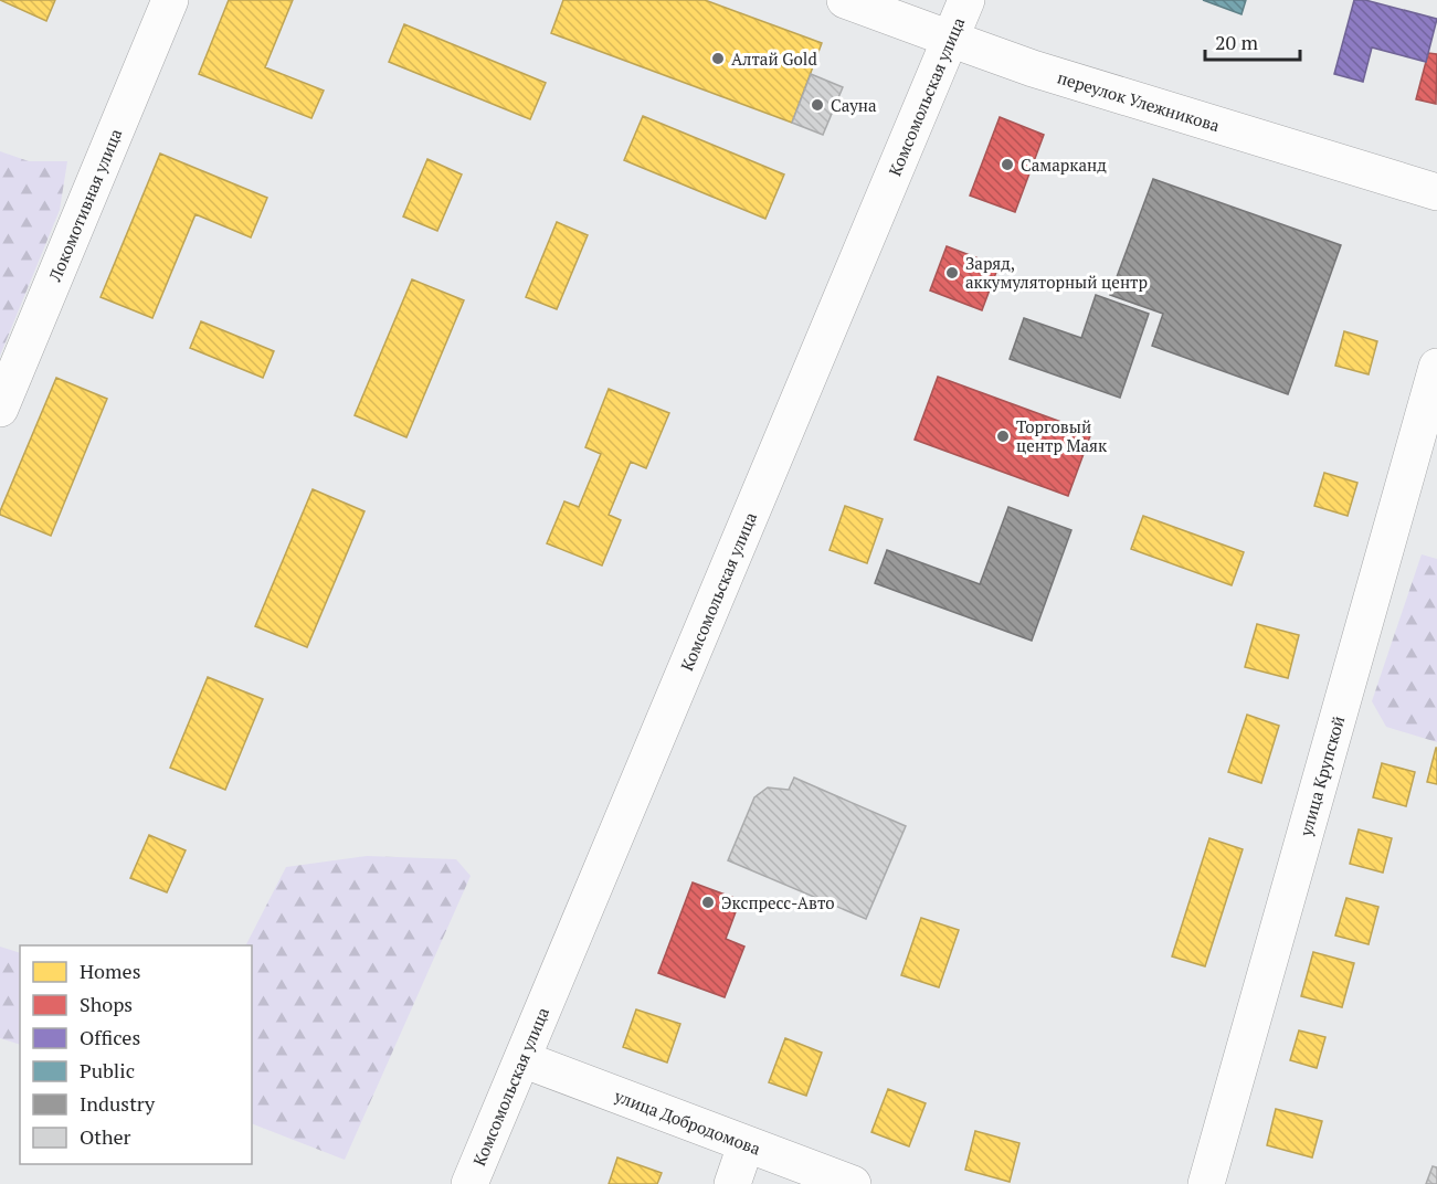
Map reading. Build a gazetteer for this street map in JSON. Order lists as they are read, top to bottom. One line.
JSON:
{"streets":{"street":["Комсомольская улица","переулок Улежникова","Локомотивная улица","улица Крупской","улица Добродомова"]},"crossings":[["Комсомольская улица","переулок Улежникова"],["Комсомольская улица","улица Добродомова"]],"places":["Алтай Gold","Сауна","Самарканд","Заряд, аккумуляторный центр","Торговый центр Маяк","Экспресс-Авто"],"legend":["Homes","Shops","Offices","Public","Industry","Other"],"scale_bar":"20 m"}
